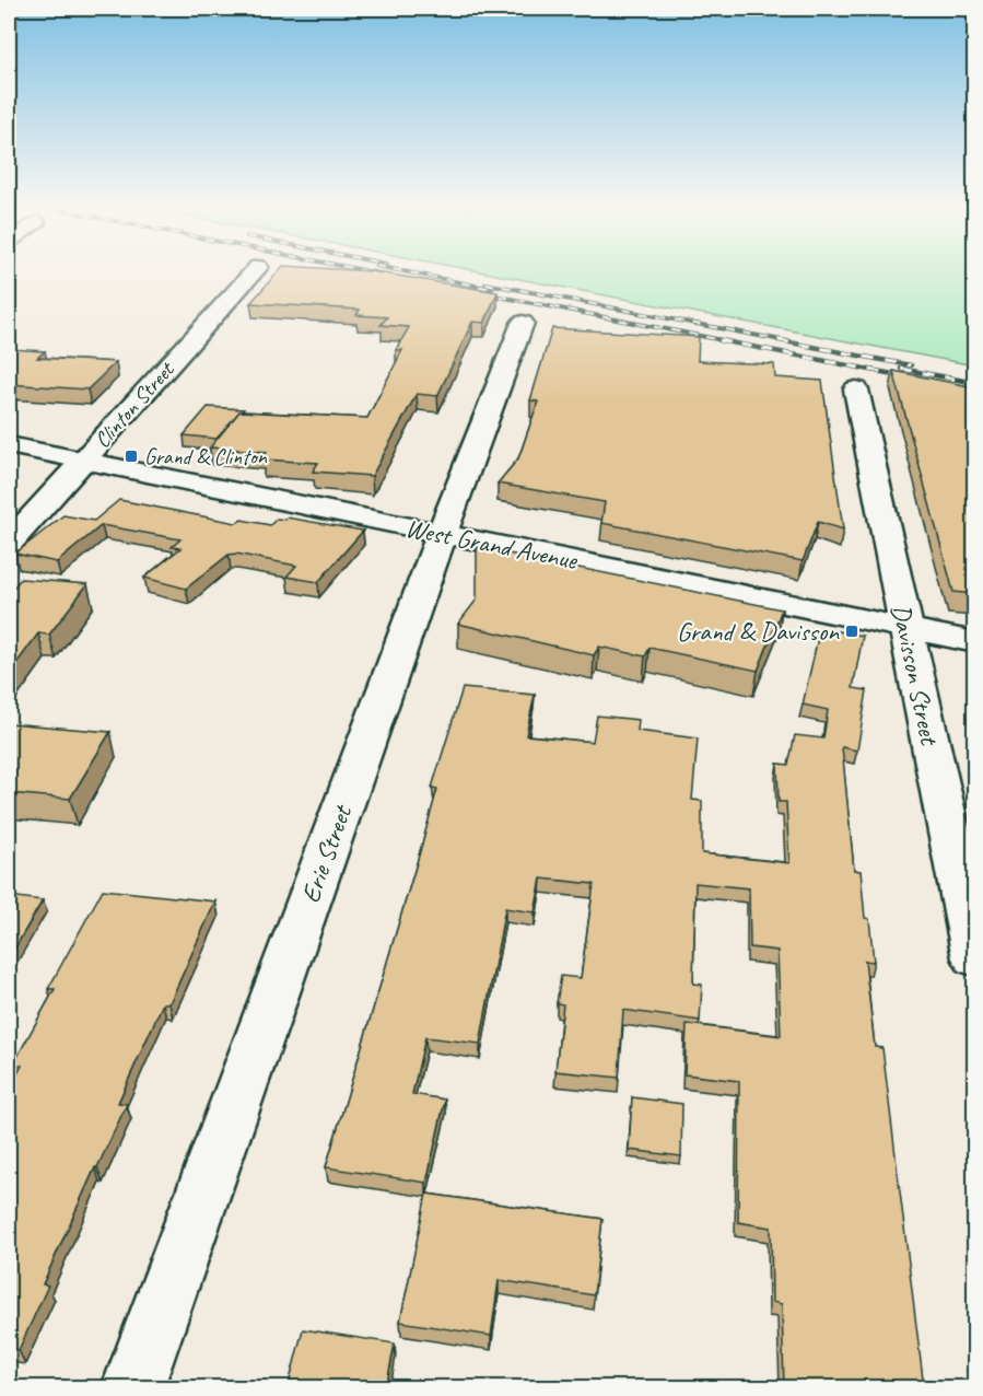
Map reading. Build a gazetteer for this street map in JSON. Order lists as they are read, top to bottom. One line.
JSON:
{"streets":{"street":["Clinton Street","West Grand Avenue","Davisson Street","Erie Street"]},"crossings":[["Clinton Street","West Grand Avenue"],["West Grand Avenue","Davisson Street"],["West Grand Avenue","Erie Street"]],"places":{"transit":["Grand & Clinton","Grand & Davisson"]}}
